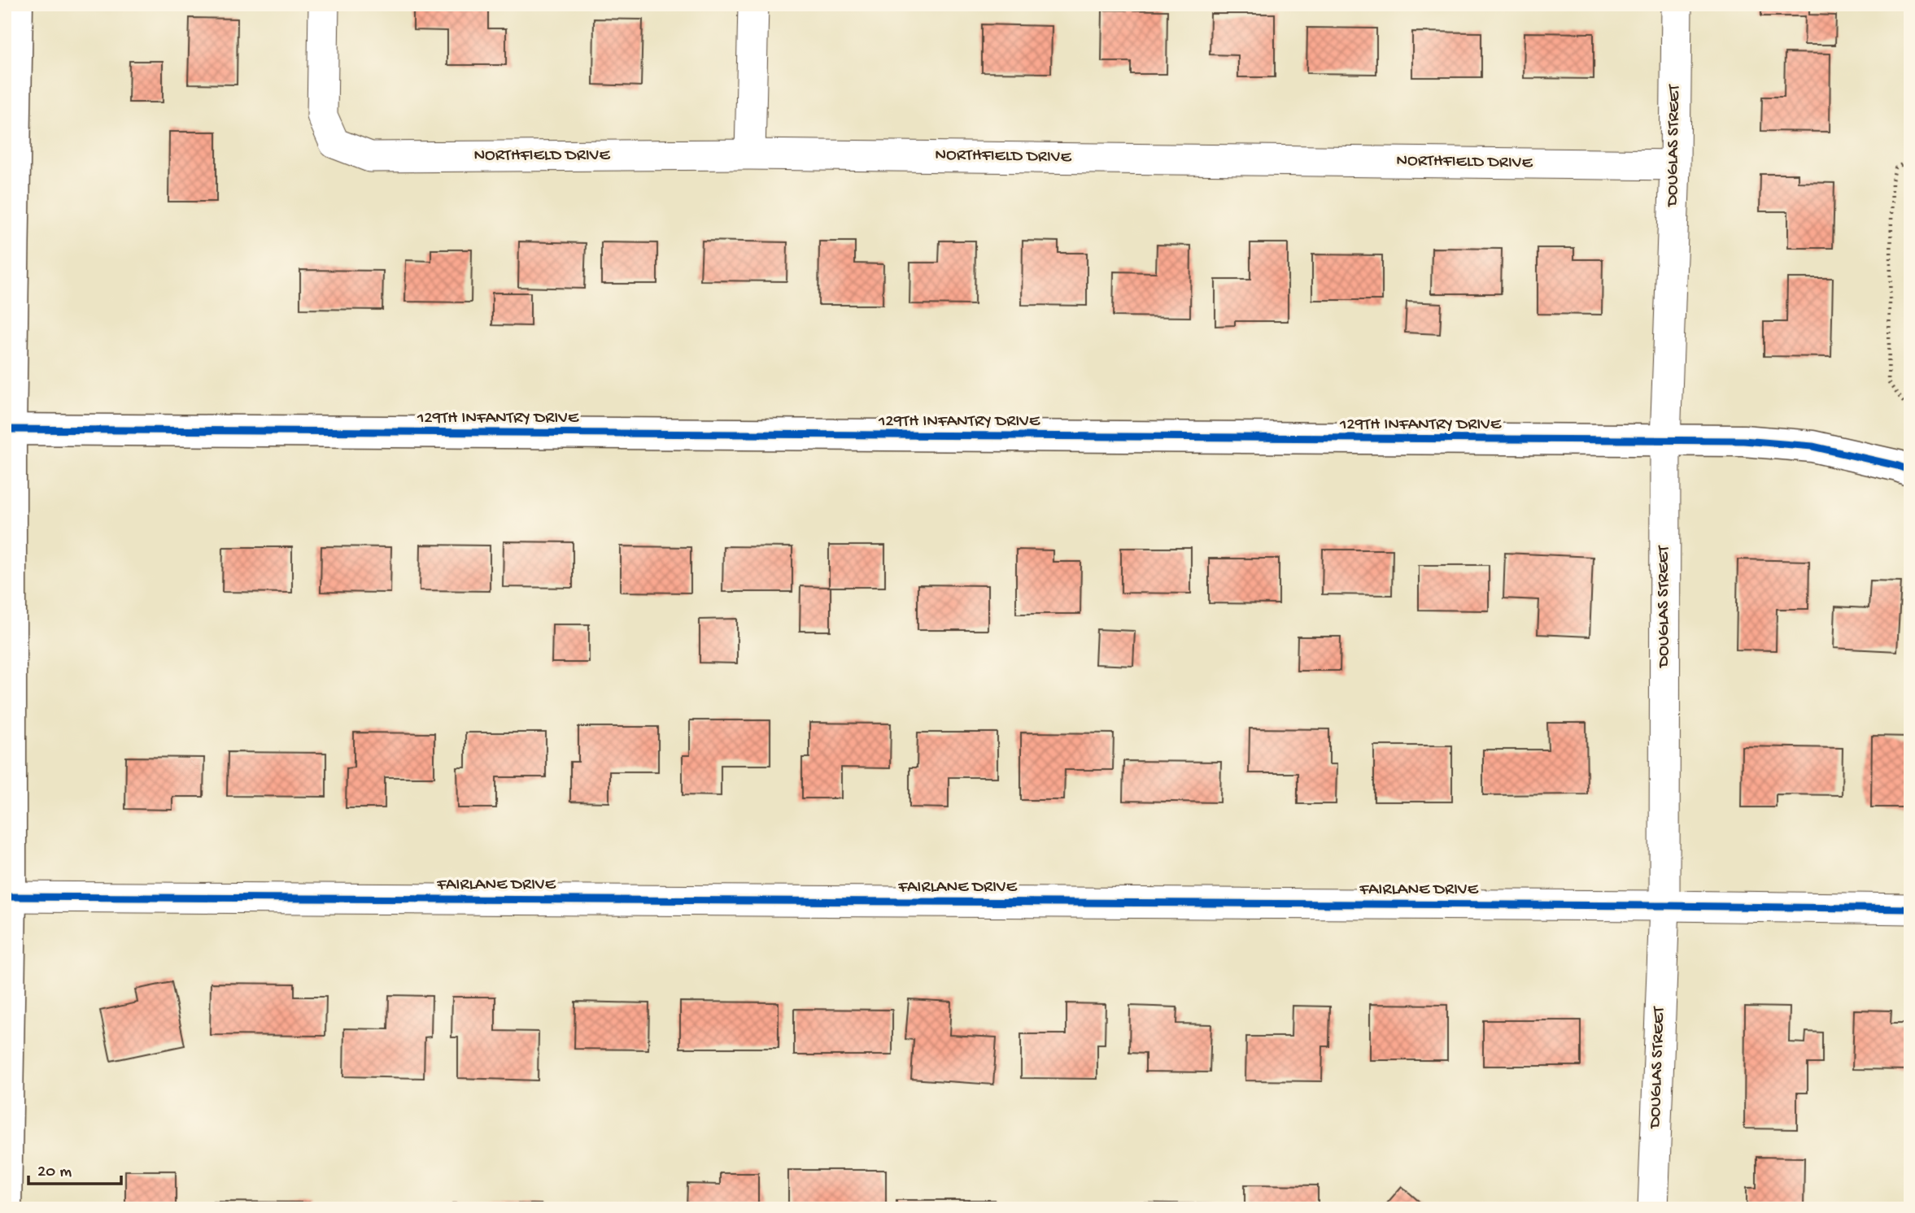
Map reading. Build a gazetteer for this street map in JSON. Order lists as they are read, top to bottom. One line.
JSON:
{"streets":{"street":["DOUGLAS STREET","NORTHFIELD DRIVE","129TH INFANTRY DRIVE","FAIRLANE DRIVE"]},"crossings":[["DOUGLAS STREET","NORTHFIELD DRIVE"],["DOUGLAS STREET","129TH INFANTRY DRIVE"],["DOUGLAS STREET","FAIRLANE DRIVE"]],"scale_bar":"20 m"}
